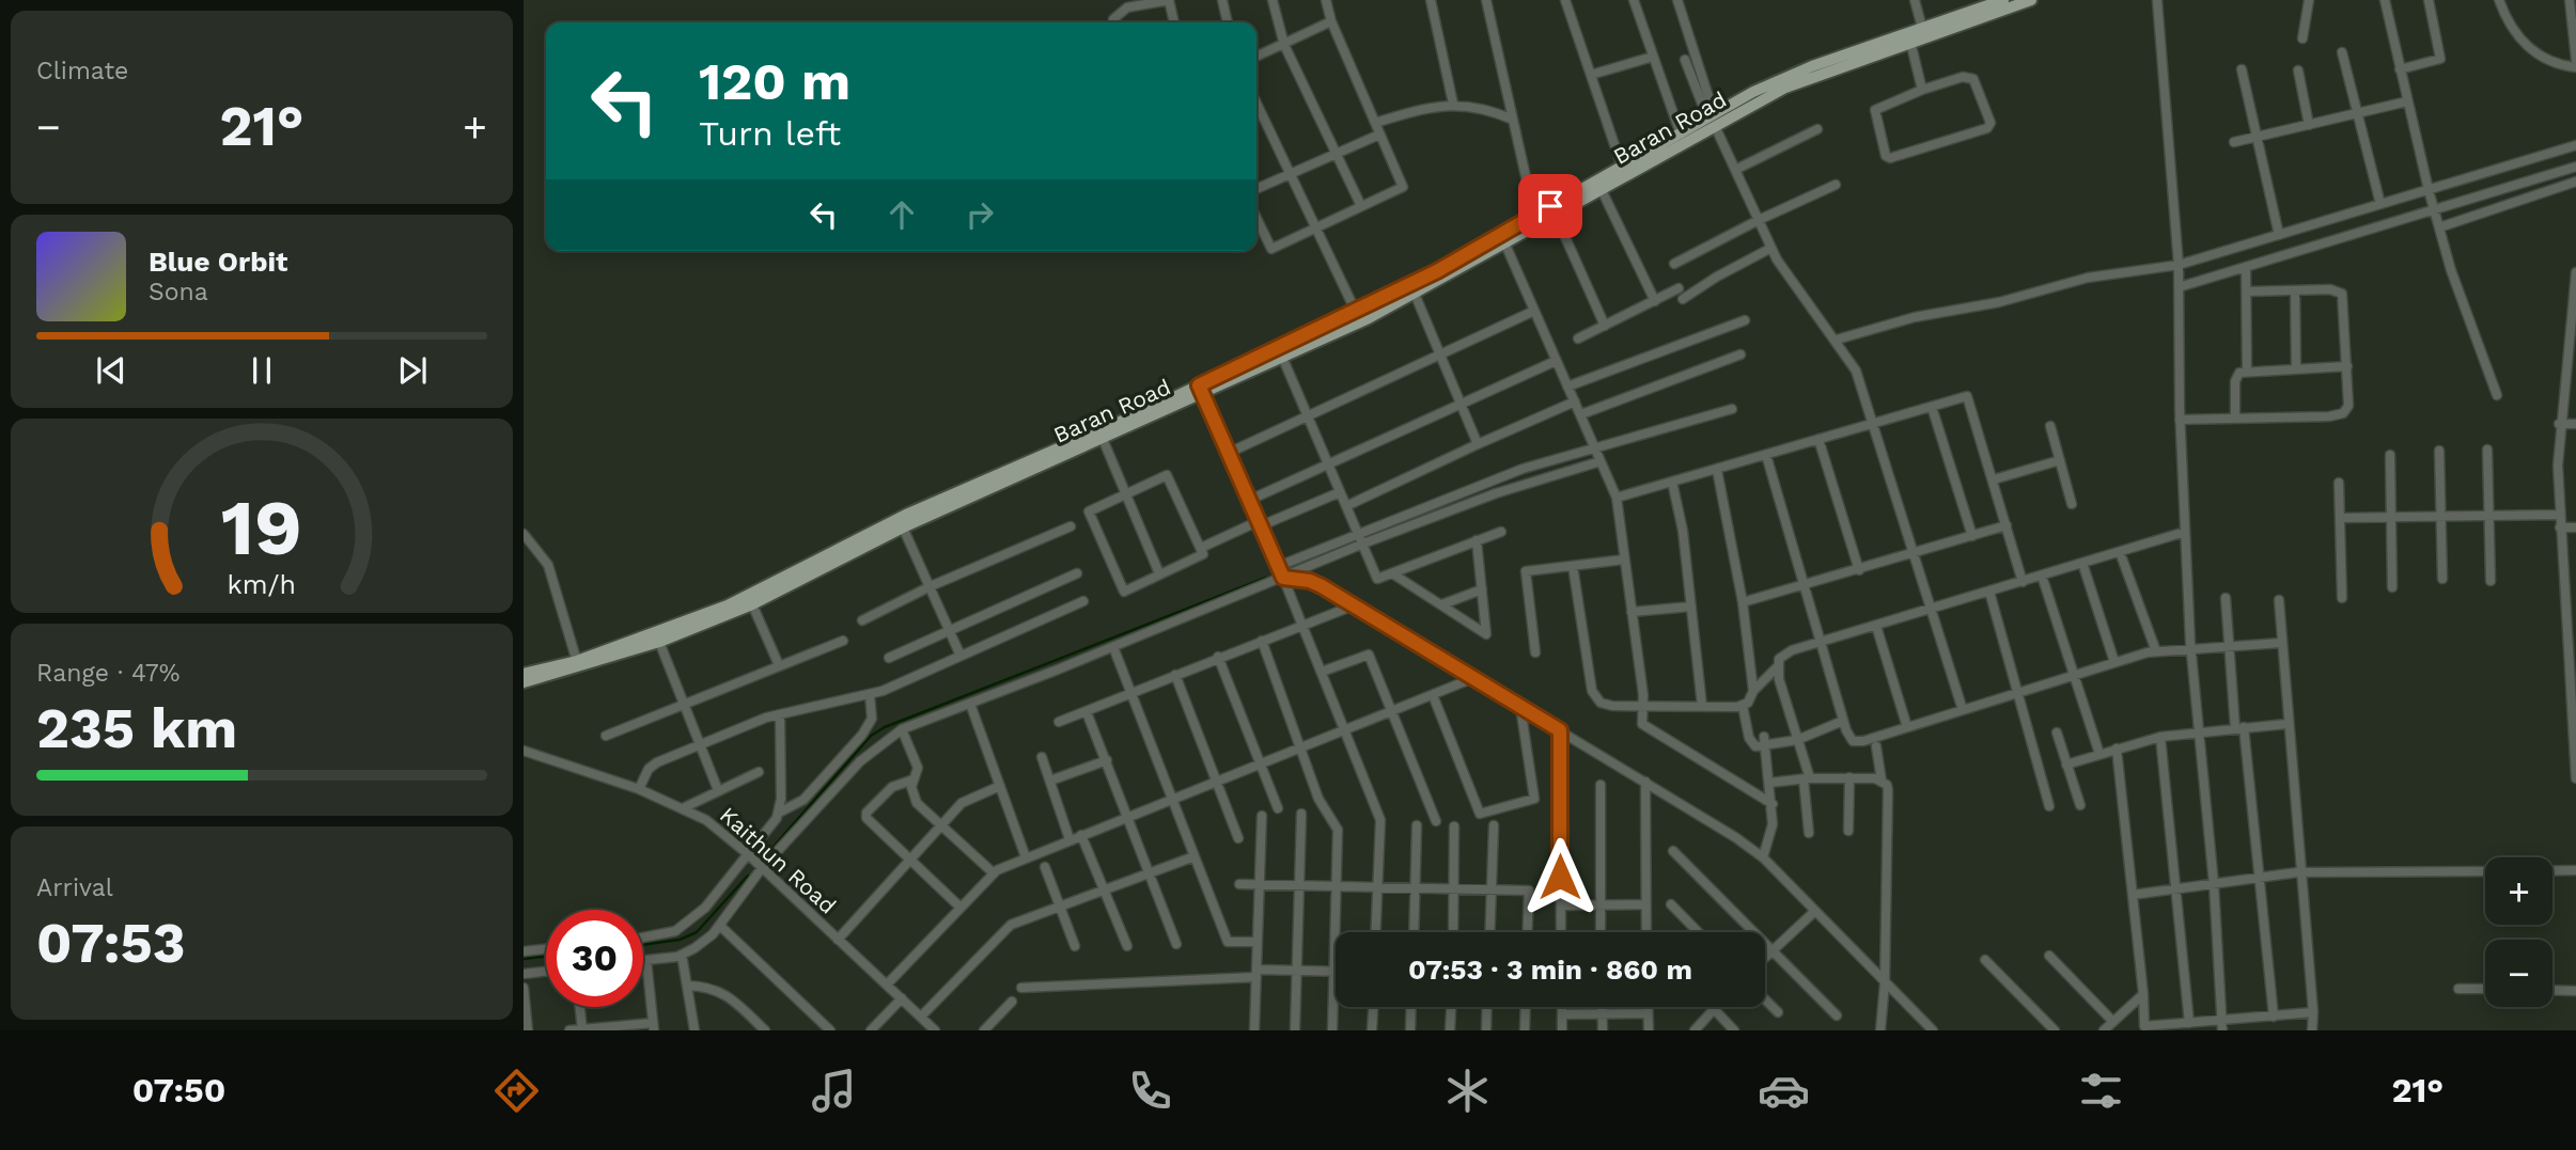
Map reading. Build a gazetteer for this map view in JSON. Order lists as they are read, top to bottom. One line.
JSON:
{"streets":{"main road":["Baran Road"],"street":["Kaithun Road"]},"page":{"tile":["Climate",["Range · 47%","235 km"],["Arrival","07:53"]],"turn":["120 m","Turn left"],"heat":["−","21°","+"],"song":["Blue Orbit","Sona"],"map_buttons":["+","−"],"limit":"30","trip":"07:53 · 3 min · 860 m","tabs":["07:50","21°"],"gauge":["19","km/h"]}}
